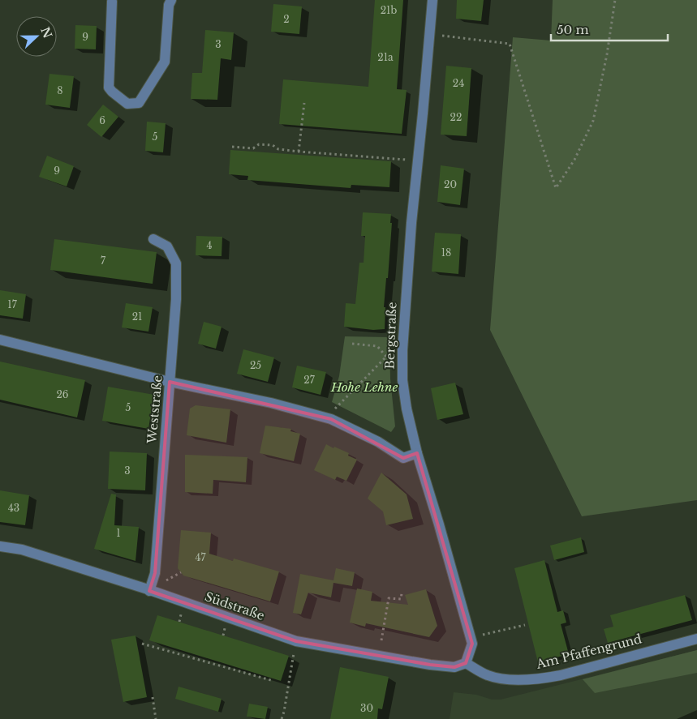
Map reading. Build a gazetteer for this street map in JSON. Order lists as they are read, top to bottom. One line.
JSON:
{"streets":{"street":["Bergstraße","Weststraße","Südstraße","Am Pfaffengrund"]},"crossings":[["Bergstraße","Südstraße"],["Bergstraße","Am Pfaffengrund"],["Weststraße","Südstraße"],["Südstraße","Am Pfaffengrund"]],"parks":["Hohe Lehne"],"house_numbers":["21b","2","9","3","21a","24","8","22","6","5","9","20","4","18","7","17","21","25","27","26","5","3","43","1","47","30"],"scale_bar":"50 m","north":"right"}
